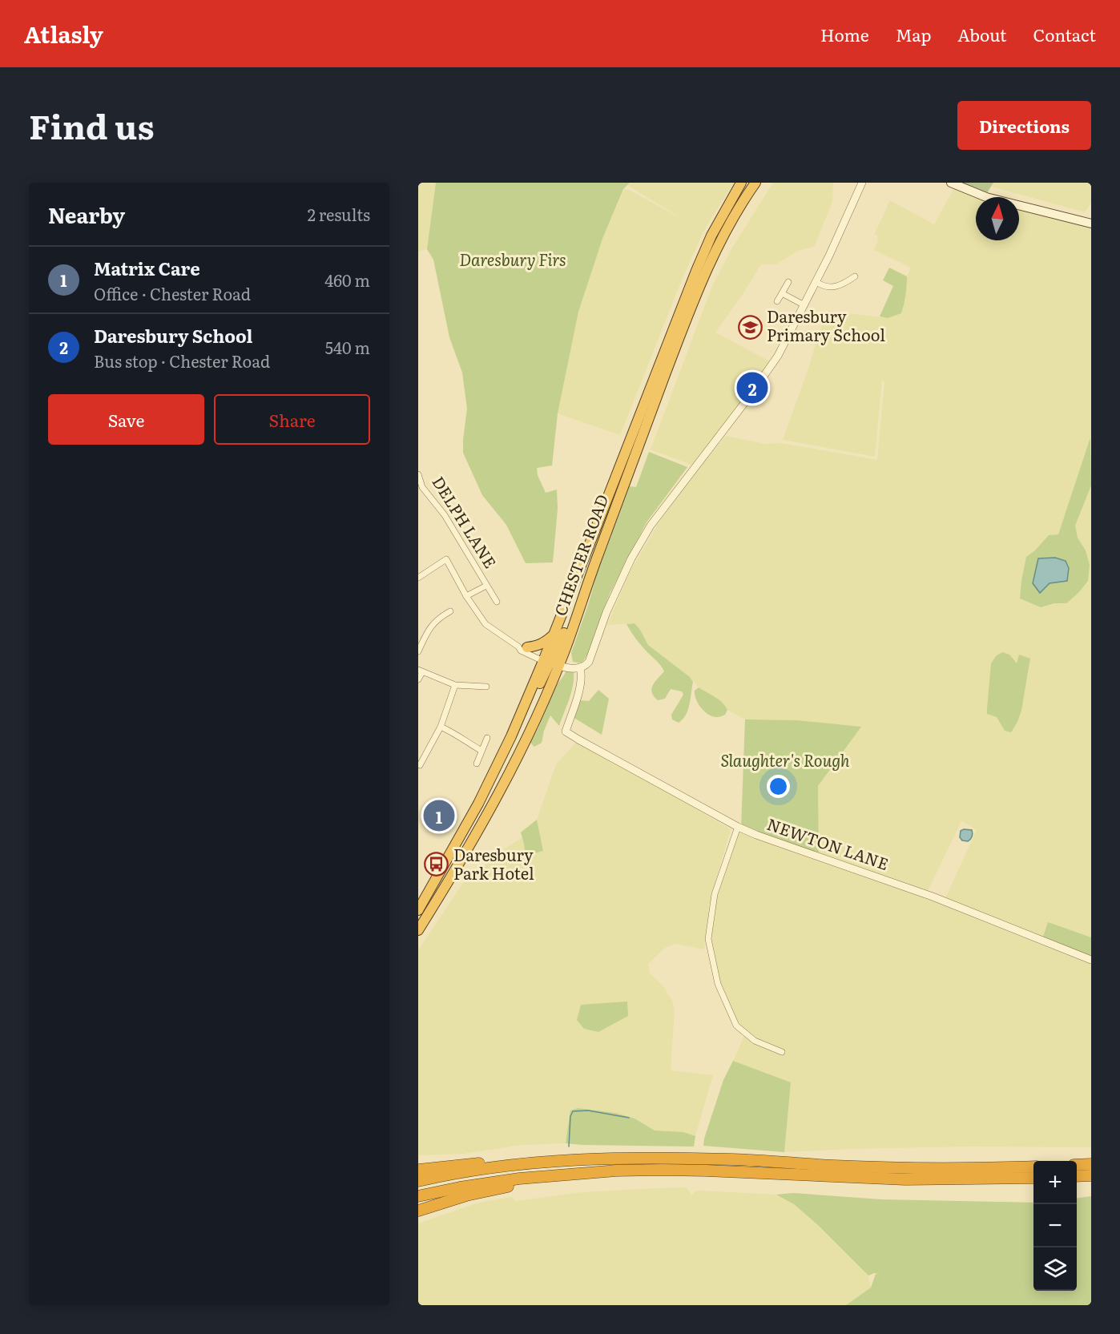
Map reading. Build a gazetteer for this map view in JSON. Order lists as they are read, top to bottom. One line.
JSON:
{"streets":{"highway":["CHESTER ROAD"],"street":["DELPH LANE","NEWTON LANE"]},"parks":["Daresbury Firs","Slaughter's Rough"],"places":{"school or university":["Daresbury Primary School"],"bus stop":["Daresbury Park Hotel"]},"north":"top","page":{"header":"Atlasly","nav":["Home","Map","About","Contact"],"title":"Find us","buttons":["Directions",["Save","Share"]],"heading":["Nearby","2 results"],"list":[{"mark":"1","name":"Matrix Care","note":"Office · Chester Road","value":"460 m"},{"mark":"2","name":"Daresbury School","note":"Bus stop · Chester Road","value":"540 m"}],"pins":["2","1"],"map_buttons":["+","−"]}}
